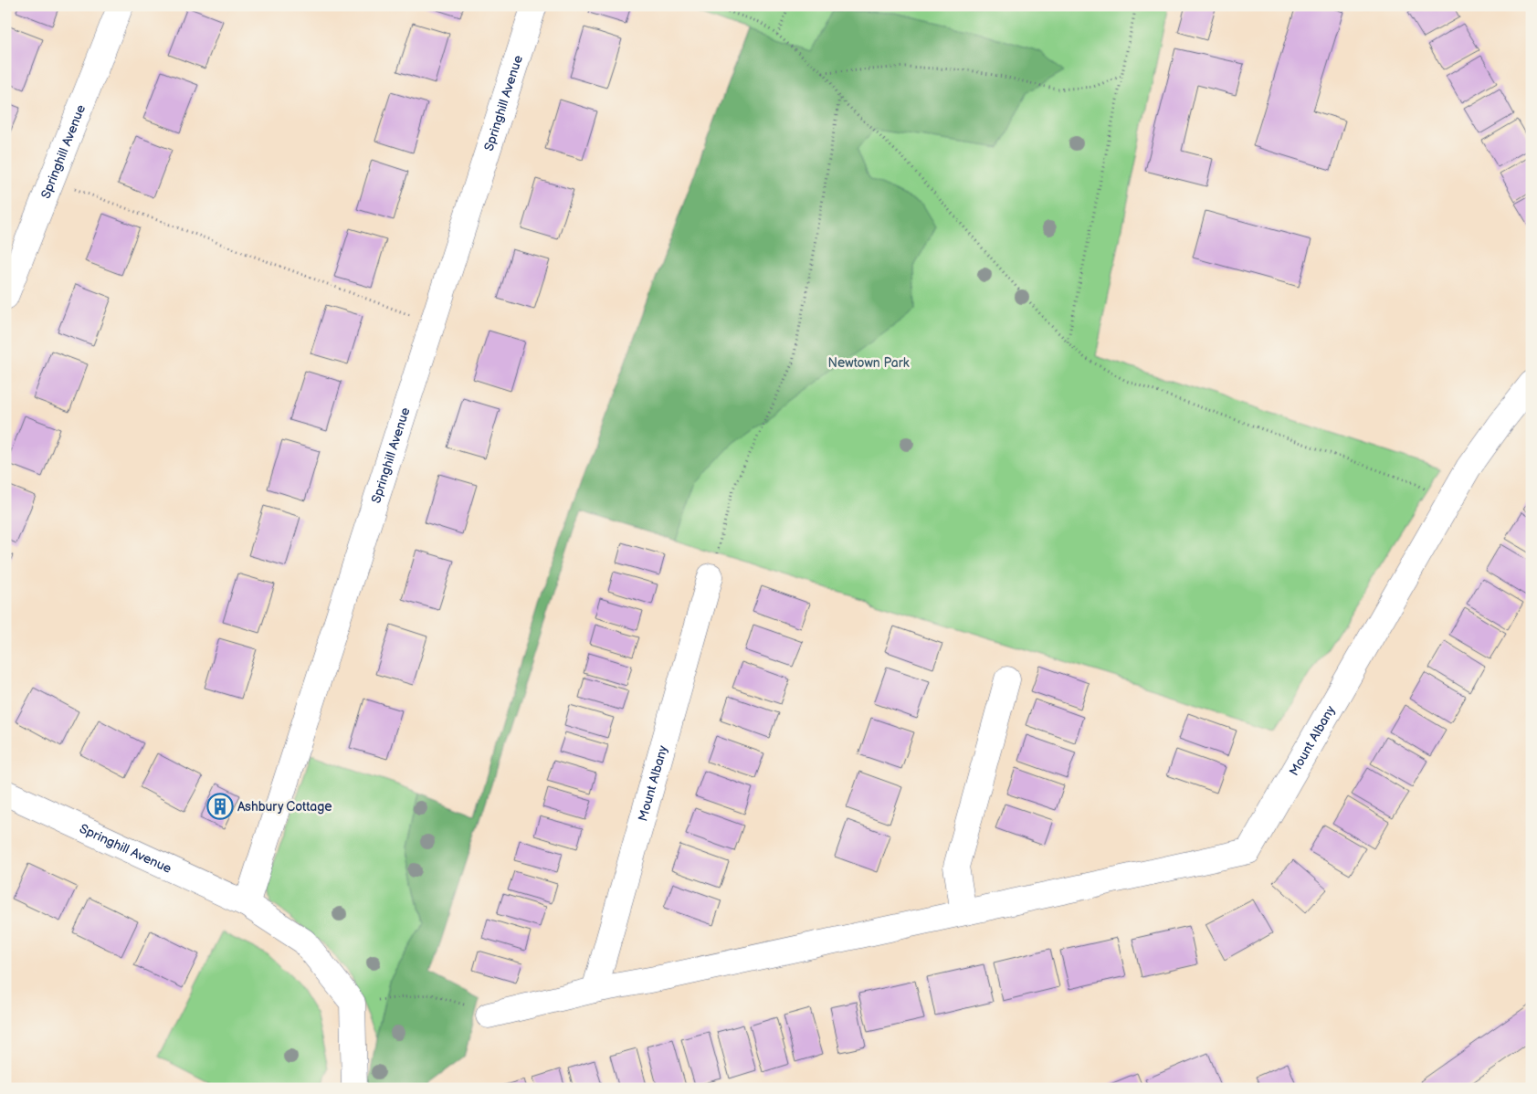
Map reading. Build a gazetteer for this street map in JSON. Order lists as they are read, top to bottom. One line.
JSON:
{"streets":{"street":["Springhill Avenue","Mount Albany"]},"parks":["Newtown Park"],"places":{"building":["Ashbury Cottage"]}}
